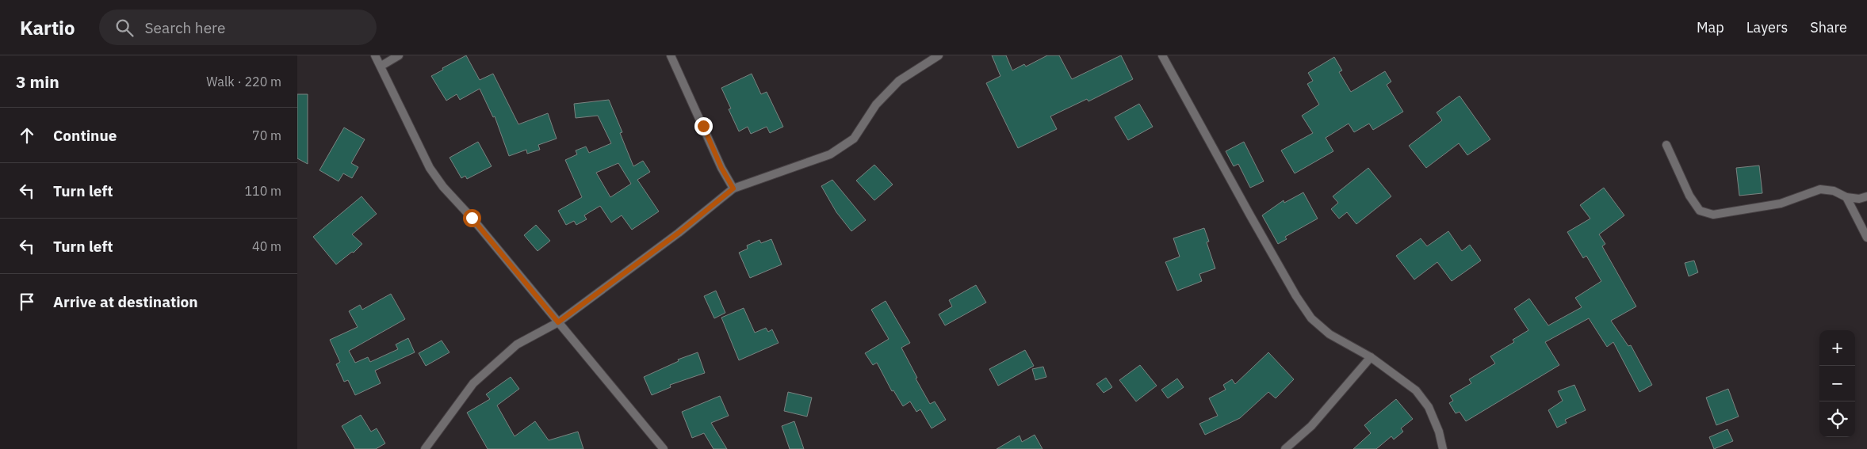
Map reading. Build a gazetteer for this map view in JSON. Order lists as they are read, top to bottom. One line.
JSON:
{"page":{"header":"Kartio","search":"Search here","nav":["Map","Layers","Share"],"heading":["3 min","Walk · 220 m"],"list":[["Continue","70 m"],["Turn left","110 m"],["Turn left","40 m"],"Arrive at destination"],"map_buttons":["+","−"]}}
